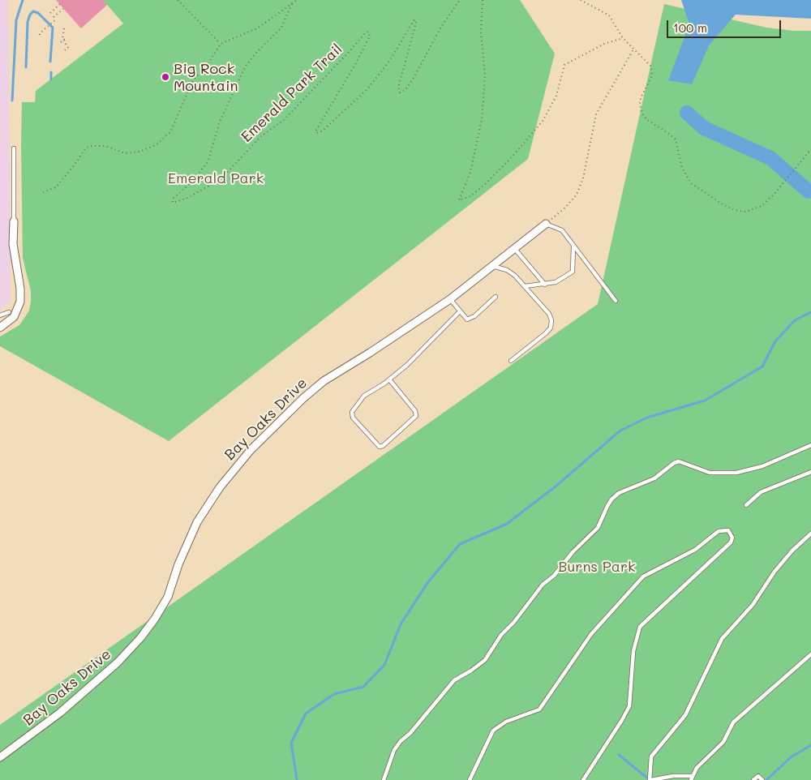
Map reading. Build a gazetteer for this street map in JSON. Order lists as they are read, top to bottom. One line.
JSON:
{"streets":{"street":["Bay Oaks Drive"],"path":["Emerald Park Trail"]},"parks":["Emerald Park","Burns Park"],"places":["Big Rock Mountain"],"scale_bar":"100 m"}
